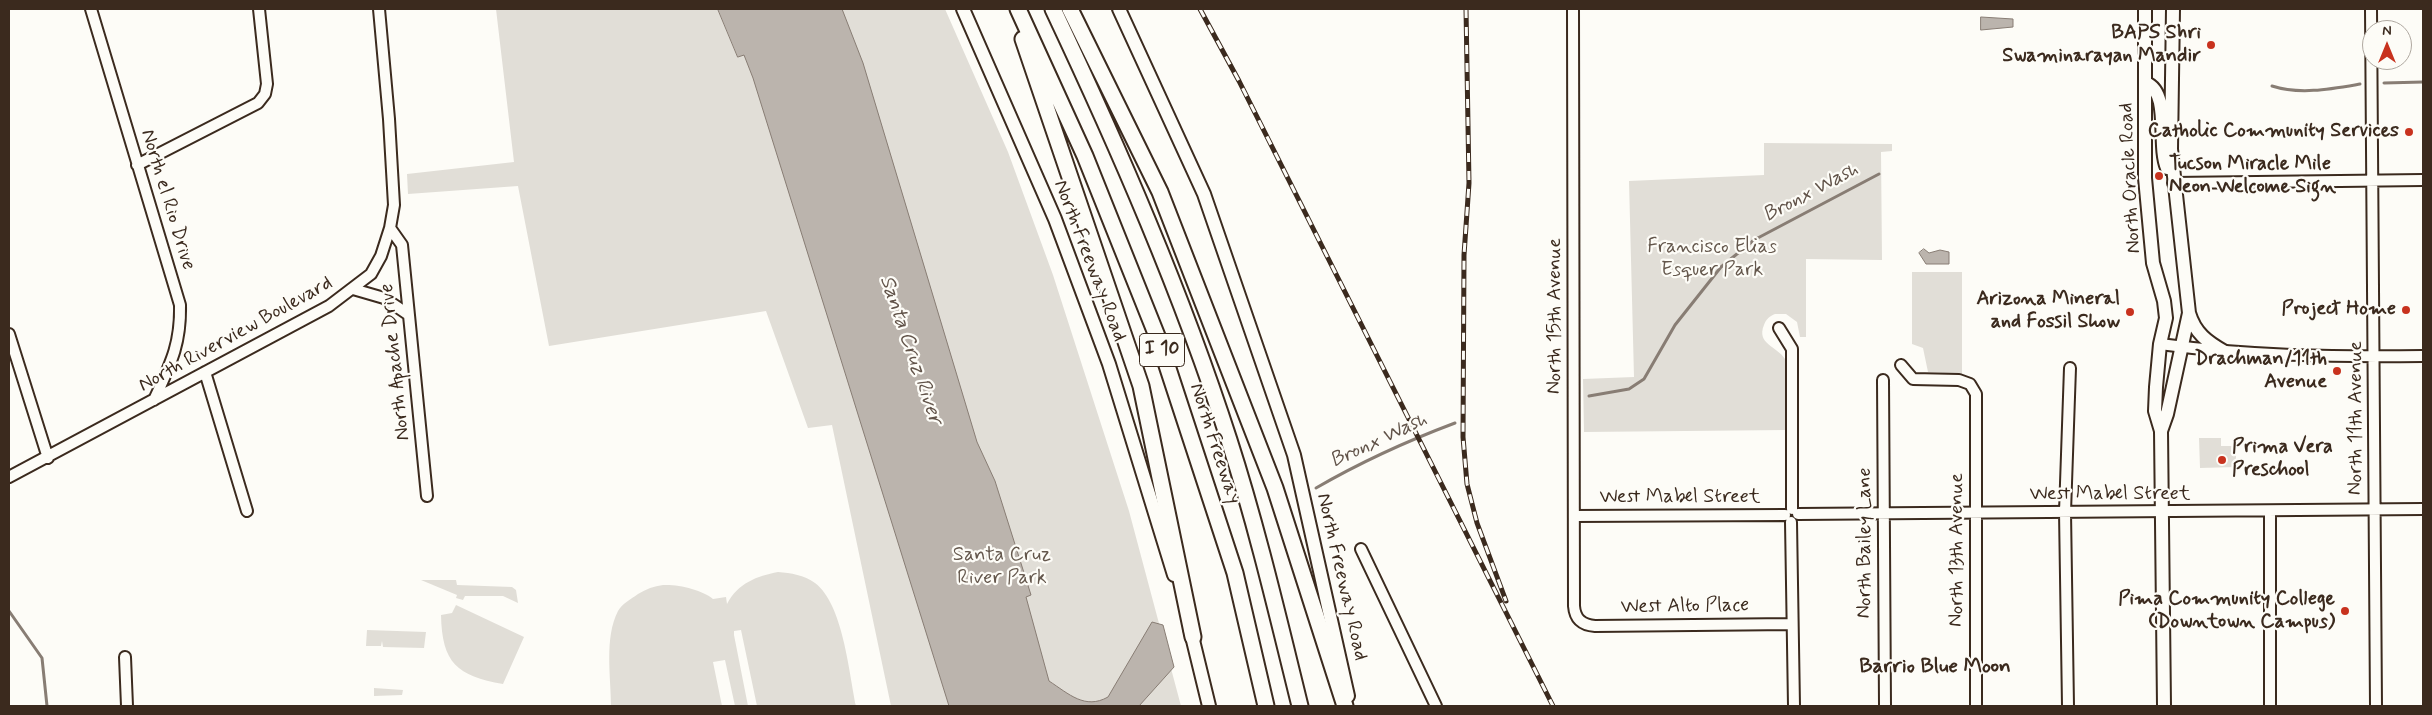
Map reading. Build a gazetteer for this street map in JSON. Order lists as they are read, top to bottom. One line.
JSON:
{"streets":{"highway":["I 10","North Freeway"],"main road":["North Oracle Road","North Freeway Road"],"street":["North el Rio Drive","North 15th Avenue","North Riverview Boulevard","North Apache Drive","North 11th Avenue","West Mabel Street","North Bailey Lane","North 13th Avenue","West Alto Place"]},"crossings":[["North el Rio Drive","North Riverview Boulevard"],["North 15th Avenue","West Mabel Street"],["North 15th Avenue","West Alto Place"],["North Riverview Boulevard","North Apache Drive"],["North 11th Avenue","West Mabel Street"],["West Mabel Street","North Bailey Lane"],["West Mabel Street","North 13th Avenue"]],"districts":["Barrio Blue Moon"],"water":["Bronx Wash","Santa Cruz River"],"parks":["Francisco Elias Esquer Park","Santa Cruz River Park"],"places":["BAPS Shri Swaminarayan Mandir","Catholic Community Services","Tucson Miracle Mile Neon Welcome Sign","Project Home","Arizona Mineral and Fossil Show","Drachman/11th Avenue","Prima Vera Preschool","Pima Community College (Downtown Campus)"],"north":"top"}
